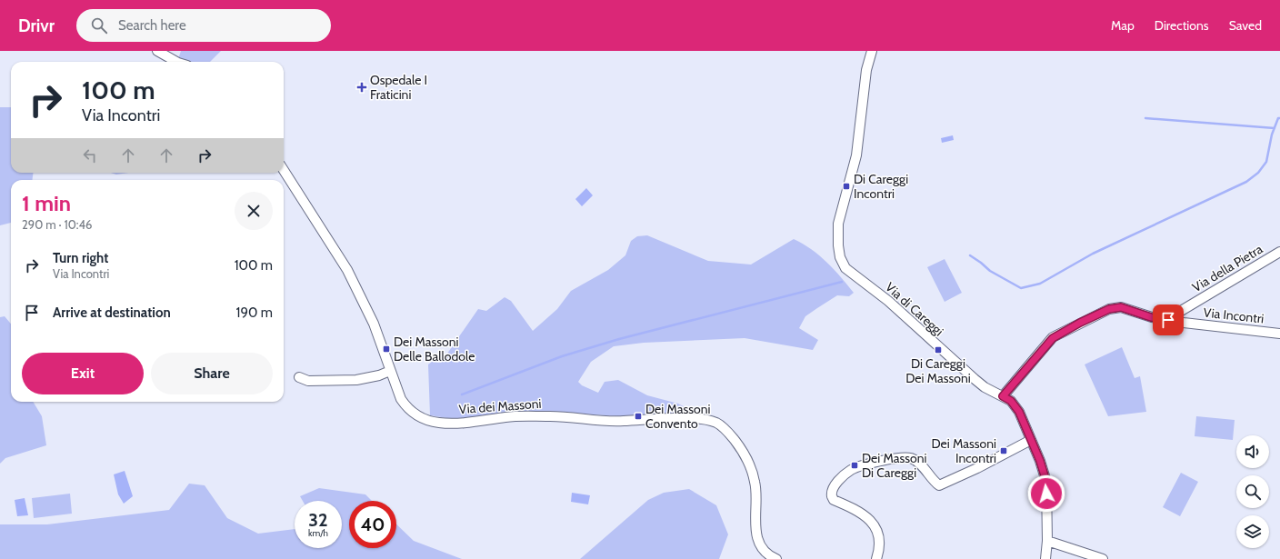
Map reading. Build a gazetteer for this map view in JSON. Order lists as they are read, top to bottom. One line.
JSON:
{"streets":{"street":["Via della Pietra","Via di Careggi","Via Incontri","Via dei Massoni"]},"crossings":[["Via della Pietra","Via Incontri"],["Via di Careggi","Via Incontri"]],"places":{"health":["Ospedale I Fraticini"],"transit":["Di Careggi Incontri","Dei Massoni Delle Ballodole","Di Careggi Dei Massoni","Dei Massoni Convento","Dei Massoni Incontri","Dei Massoni Di Careggi"]},"page":{"header":"Drivr","search":"Search here","nav":["Map","Directions","Saved"],"turn":["100 m","Via Incontri"],"heading":["1 min","290 m · 10:46"],"list":[{"name":"Turn right","note":"Via Incontri","value":"100 m"},{"name":"Arrive at destination","value":"190 m"}],"buttons":["Exit","Share"],"speed":"32 km/h","limit":"40"}}
